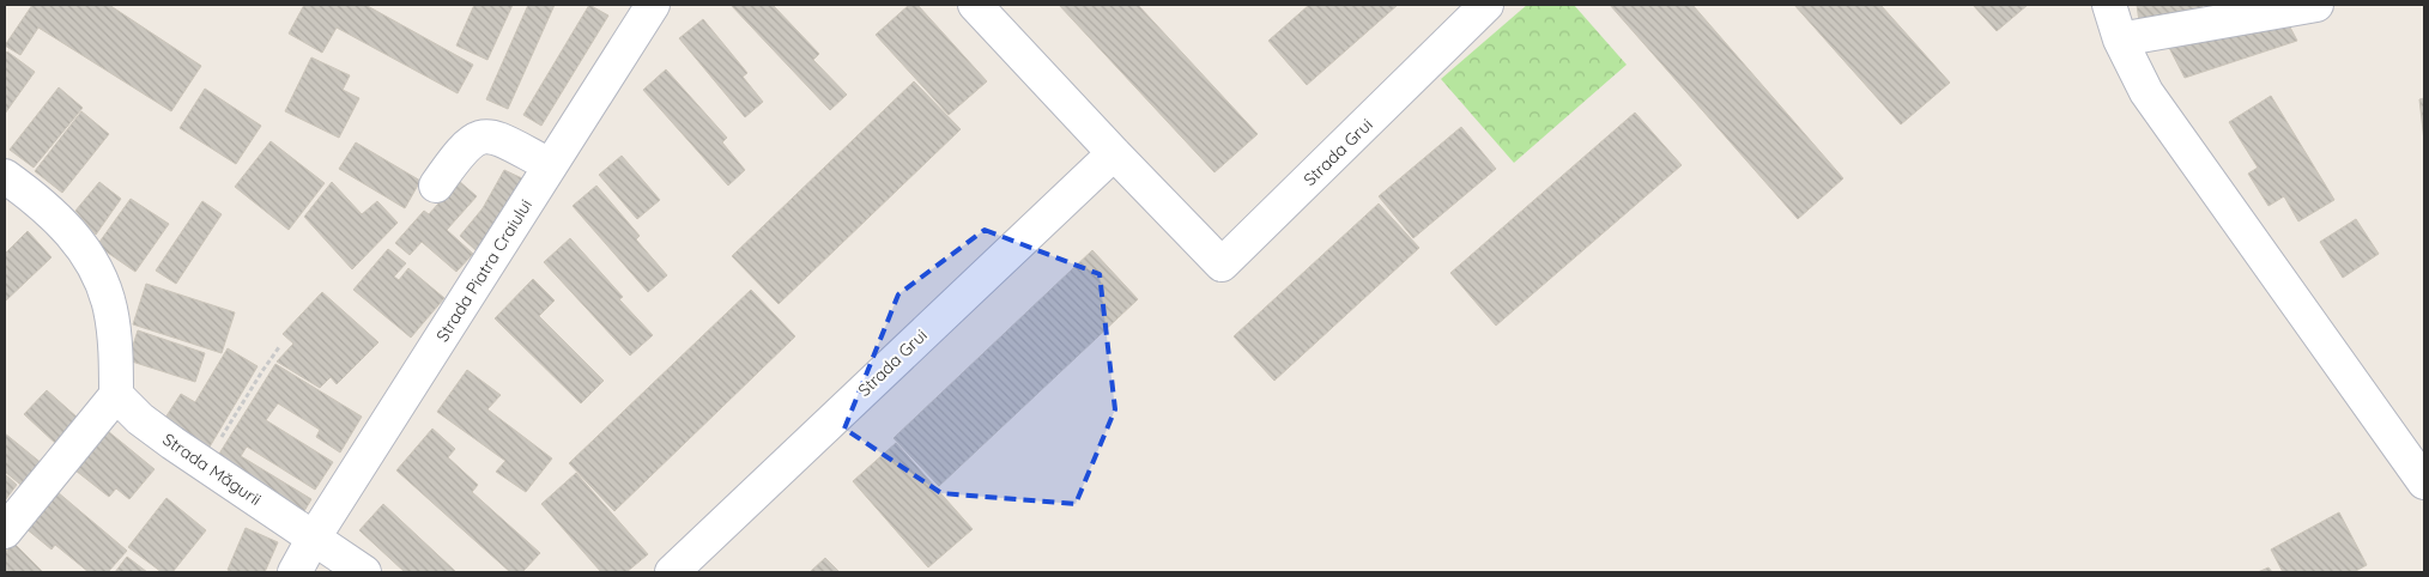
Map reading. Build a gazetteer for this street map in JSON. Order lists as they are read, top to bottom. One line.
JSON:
{"streets":{"street":["Strada Grui","Strada Piatra Craiului","Strada Măgurii"]},"crossings":[["Strada Piatra Craiului","Strada Măgurii"]]}
